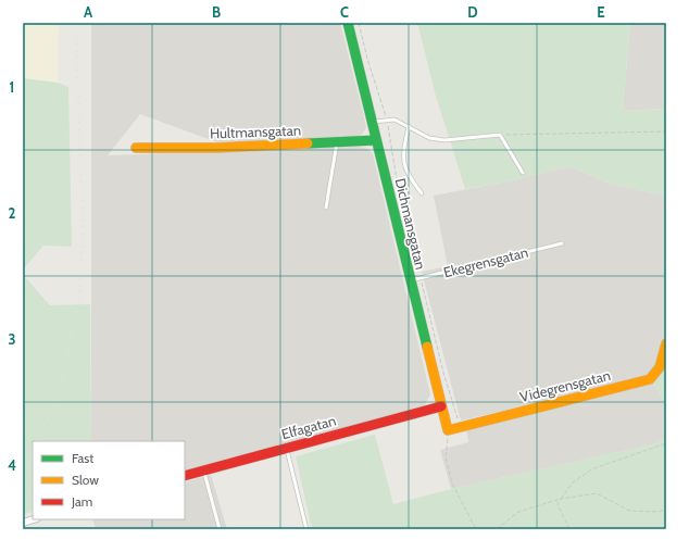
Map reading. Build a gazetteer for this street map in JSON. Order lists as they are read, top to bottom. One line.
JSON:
{"streets":{"street":["Hultmansgatan","Dichmansgatan","Videgrensgatan","Elfagatan"],"lane":["Ekegrensgatan"]},"crossings":[["Hultmansgatan","Dichmansgatan"],["Dichmansgatan","Ekegrensgatan"],["Dichmansgatan","Videgrensgatan"],["Dichmansgatan","Elfagatan"]],"legend":["Fast","Slow","Jam"],"grid":{"columns":["A","B","C","D","E"],"rows":["1","2","3","4"]}}
